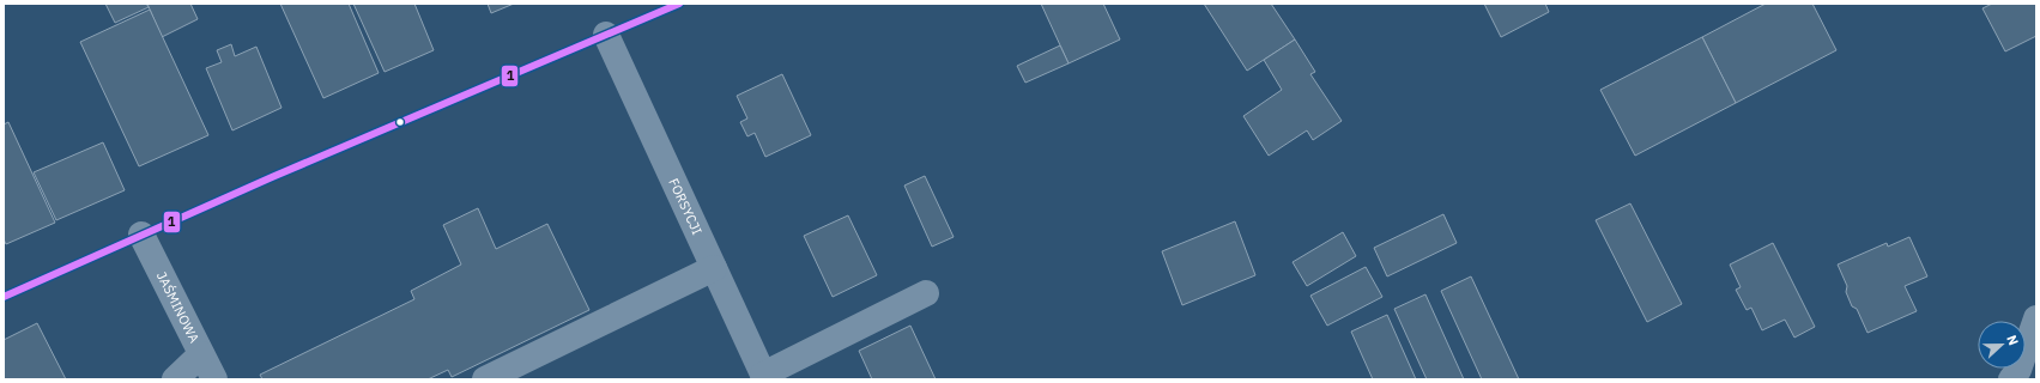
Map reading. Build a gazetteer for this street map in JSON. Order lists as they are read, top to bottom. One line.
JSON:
{"streets":{"street":["FORSYCJI","JAŚMINOWA"]},"lines":["transit line 1"],"north":"right"}
